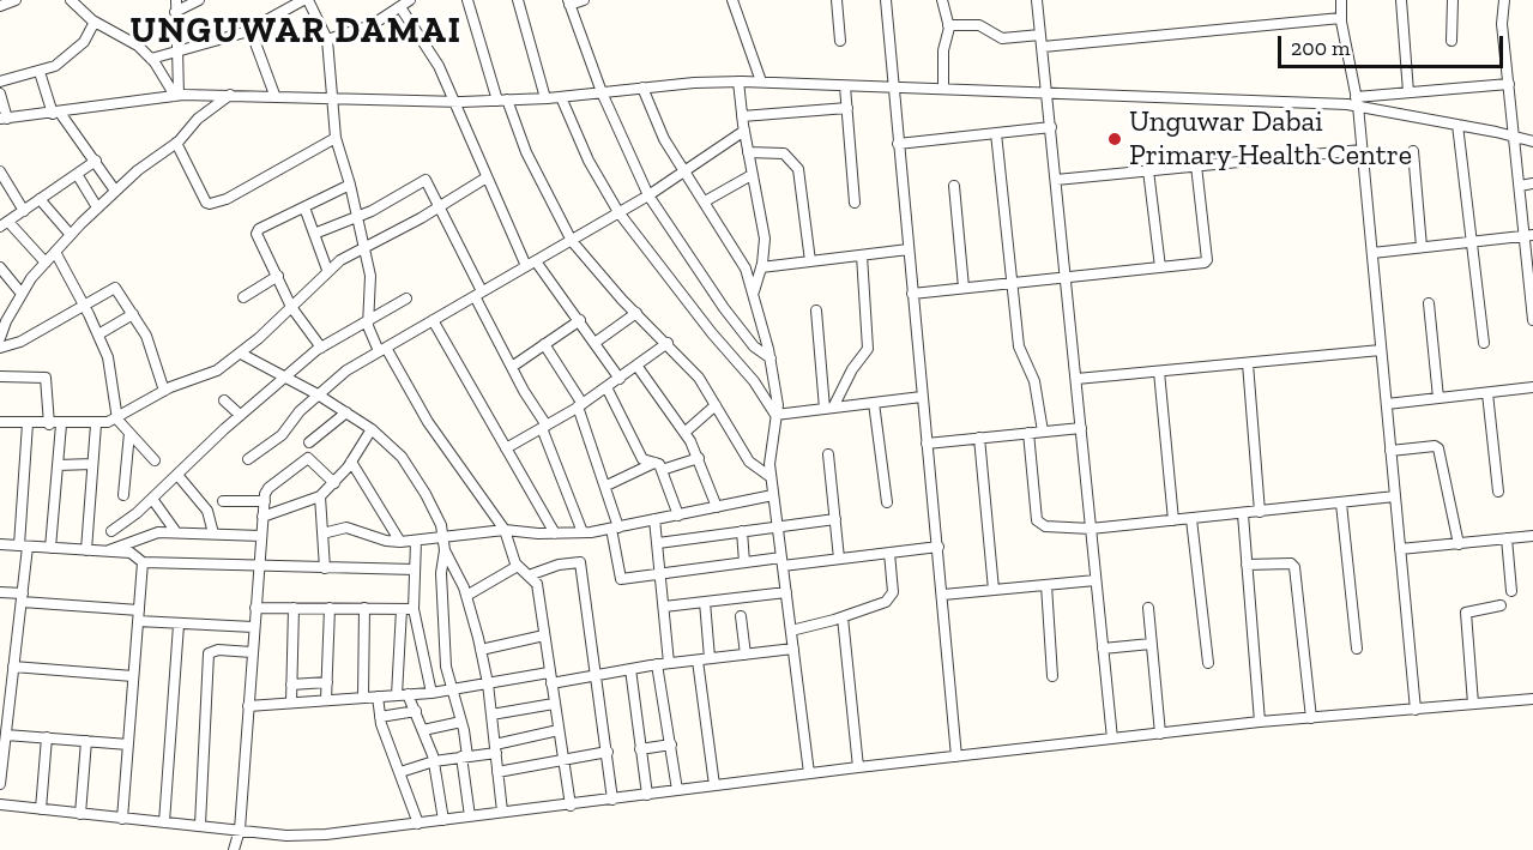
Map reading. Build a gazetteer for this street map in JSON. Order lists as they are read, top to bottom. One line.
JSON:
{"districts":["UNGUWAR DAMAI"],"places":["Unguwar Dabai Primary Health Centre"],"scale_bar":"200 m"}
